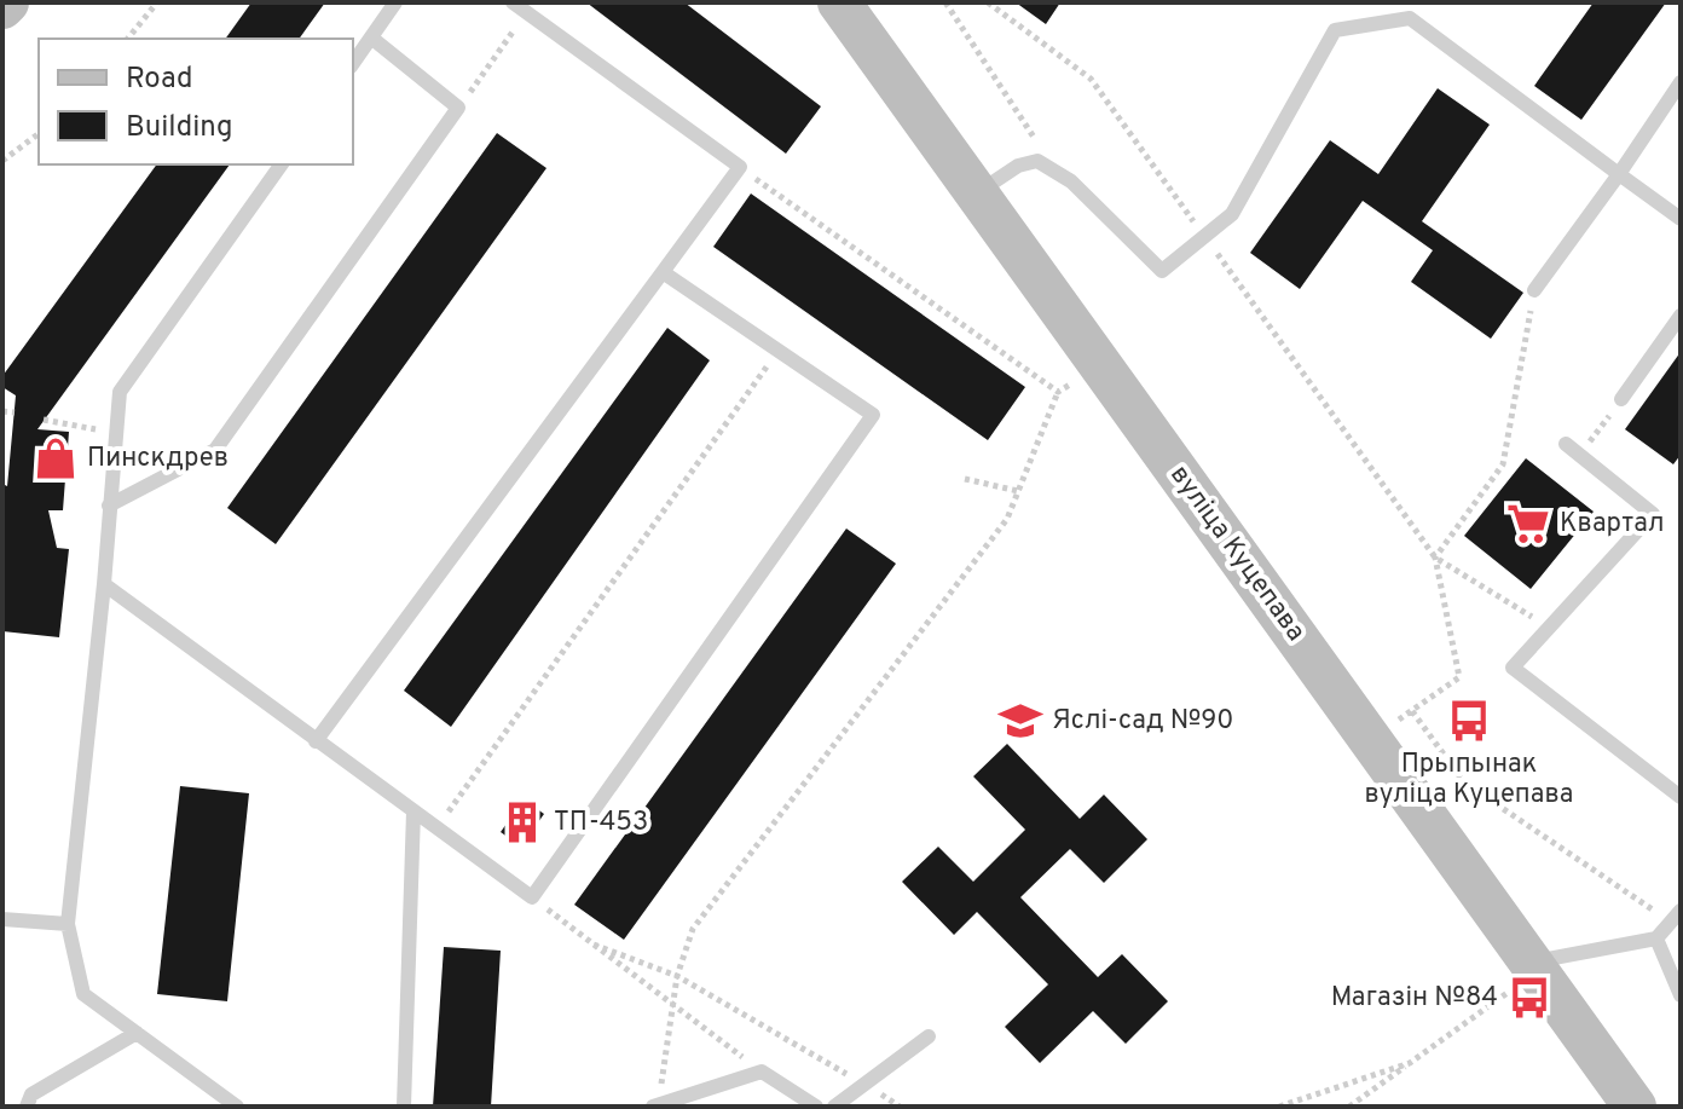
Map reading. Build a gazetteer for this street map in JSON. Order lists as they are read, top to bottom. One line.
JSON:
{"streets":{"main road":["вуліца Куцепава"]},"places":{"shop":["Пинскдрев"],"supermarket":["Квартал"],"school or university":["Яслі-сад №90"],"bus stop":["Прыпынак вуліца Куцепава","Магазін №84"],"building":["ТП-453"]},"legend":["Road","Building"]}
